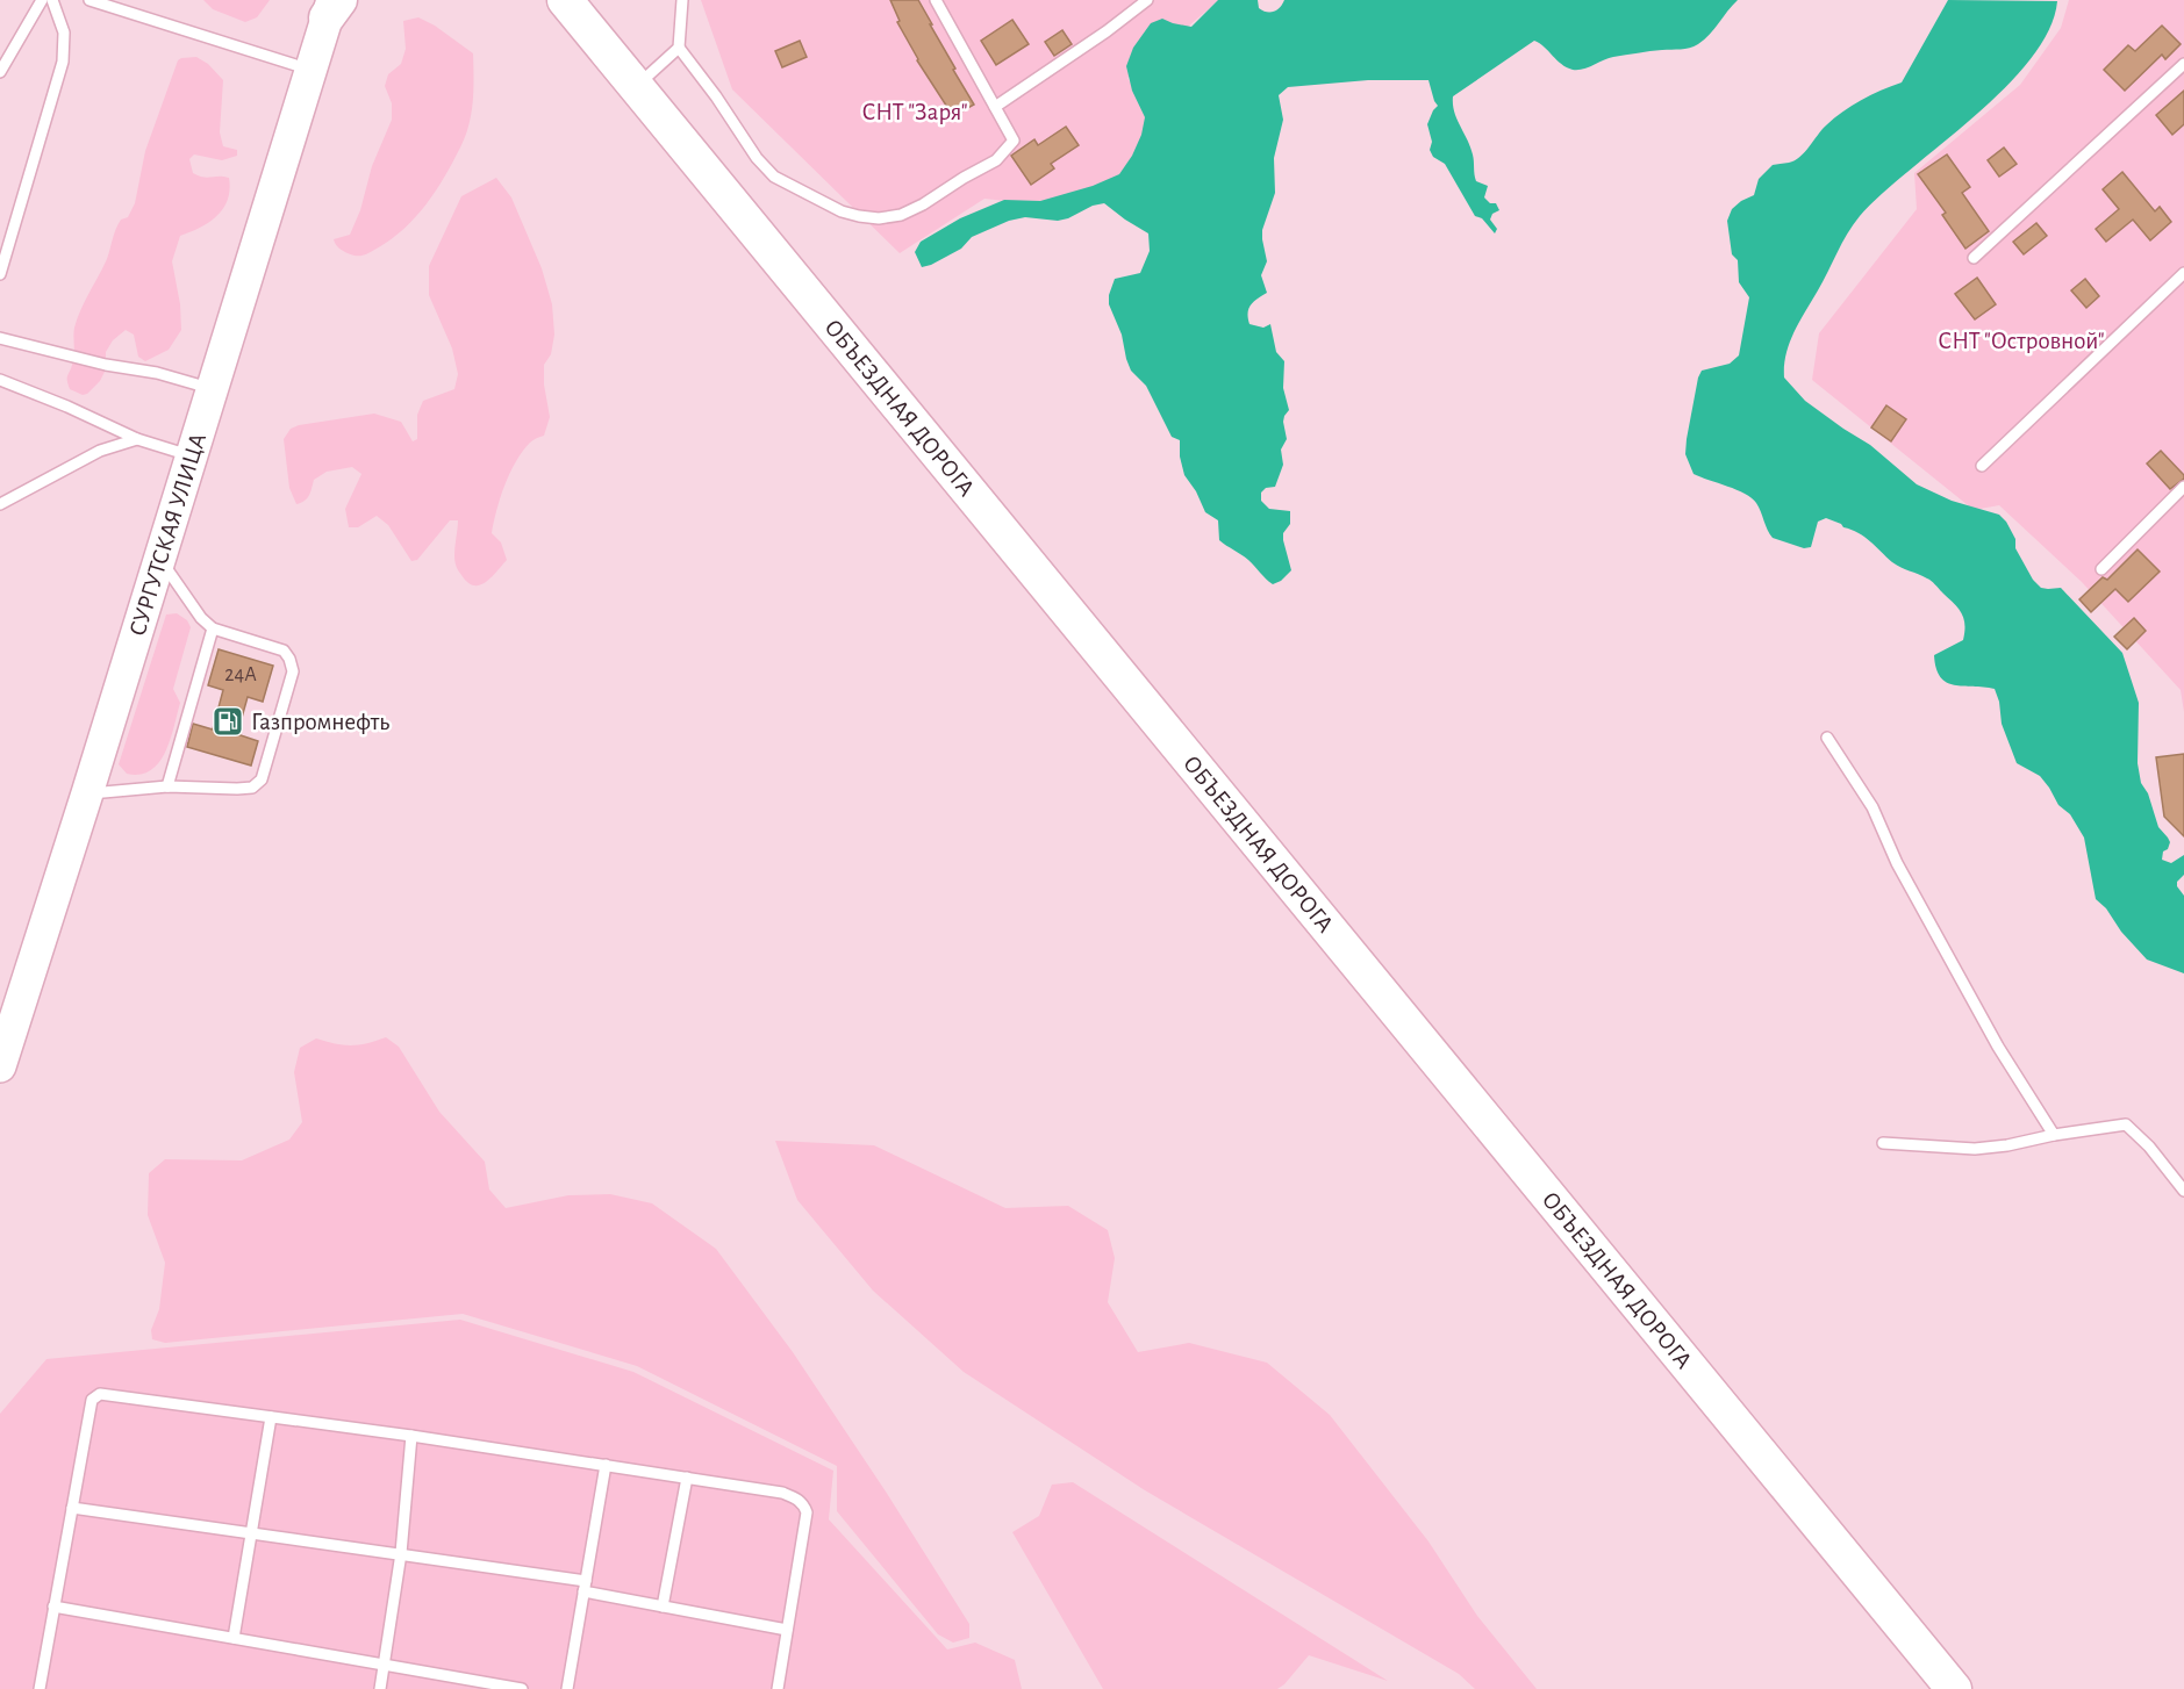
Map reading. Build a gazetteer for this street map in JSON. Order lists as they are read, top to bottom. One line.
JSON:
{"streets":{"main road":["ОБЪЕЗДНАЯ ДОРОГА","СУРГУТСКАЯ УЛИЦА"]},"parks":["СНТ \"Заря\"","СНТ \"Островной\""],"places":{"fuel station":["Газпромнефть"]},"house_numbers":["24А"]}
